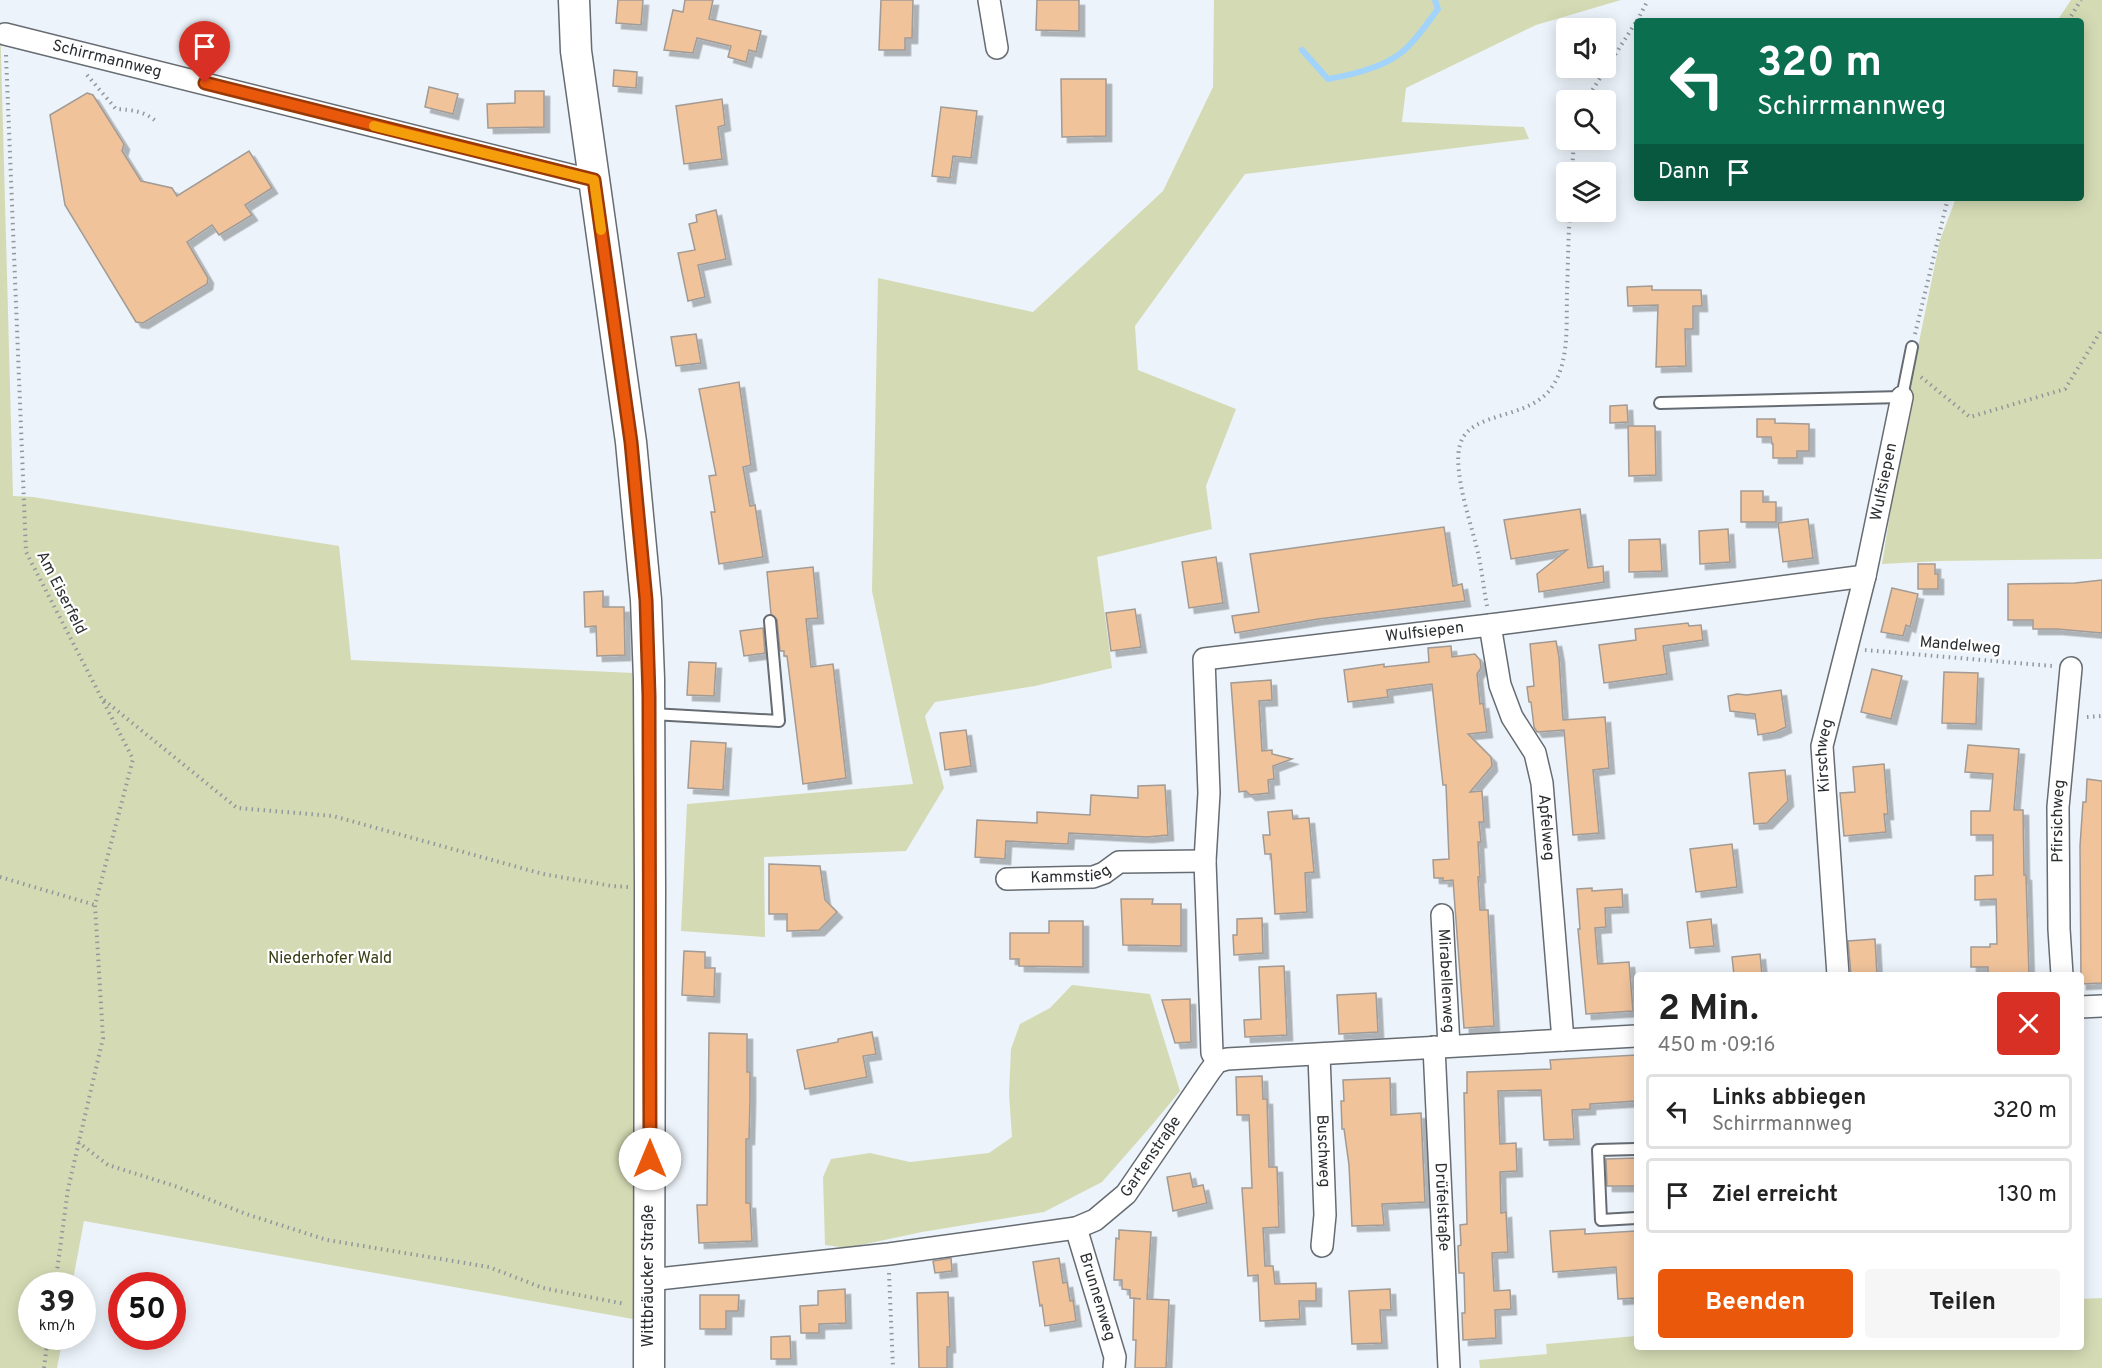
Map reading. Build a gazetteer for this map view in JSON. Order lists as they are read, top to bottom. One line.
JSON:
{"streets":{"main road":["Wittbräucker Straße"],"street":["Schirrmannweg","Wulfsiepen","Kirschweg","Pfirsichweg","Apfelweg","Kammstieg","Mirabellenweg","Buschweg","Gartenstraße","Drüfelstraße","Brunnenweg"],"path":["Am Eiserfeld","Mandelweg"]},"crossings":[["Schirrmannweg","Am Eiserfeld"],["Schirrmannweg","Wittbräucker Straße"],["Wulfsiepen","Kirschweg"],["Wulfsiepen","Apfelweg"],["Wulfsiepen","Kammstieg"],["Wulfsiepen","Gartenstraße"],["Mandelweg","Kirschweg"],["Mandelweg","Pfirsichweg"],["Mirabellenweg","Drüfelstraße"],["Gartenstraße","Wittbräucker Straße"],["Gartenstraße","Brunnenweg"]],"parks":["Niederhofer Wald"],"page":{"turn":["320 m","Schirrmannweg"],"then":"Dann","heading":["2 Min.","450 m · 09:16"],"list":[{"name":"Links abbiegen","note":"Schirrmannweg","value":"320 m"},{"name":"Ziel erreicht","value":"130 m"}],"buttons":["Beenden","Teilen"],"speed":"39 km/h","limit":"50"}}
